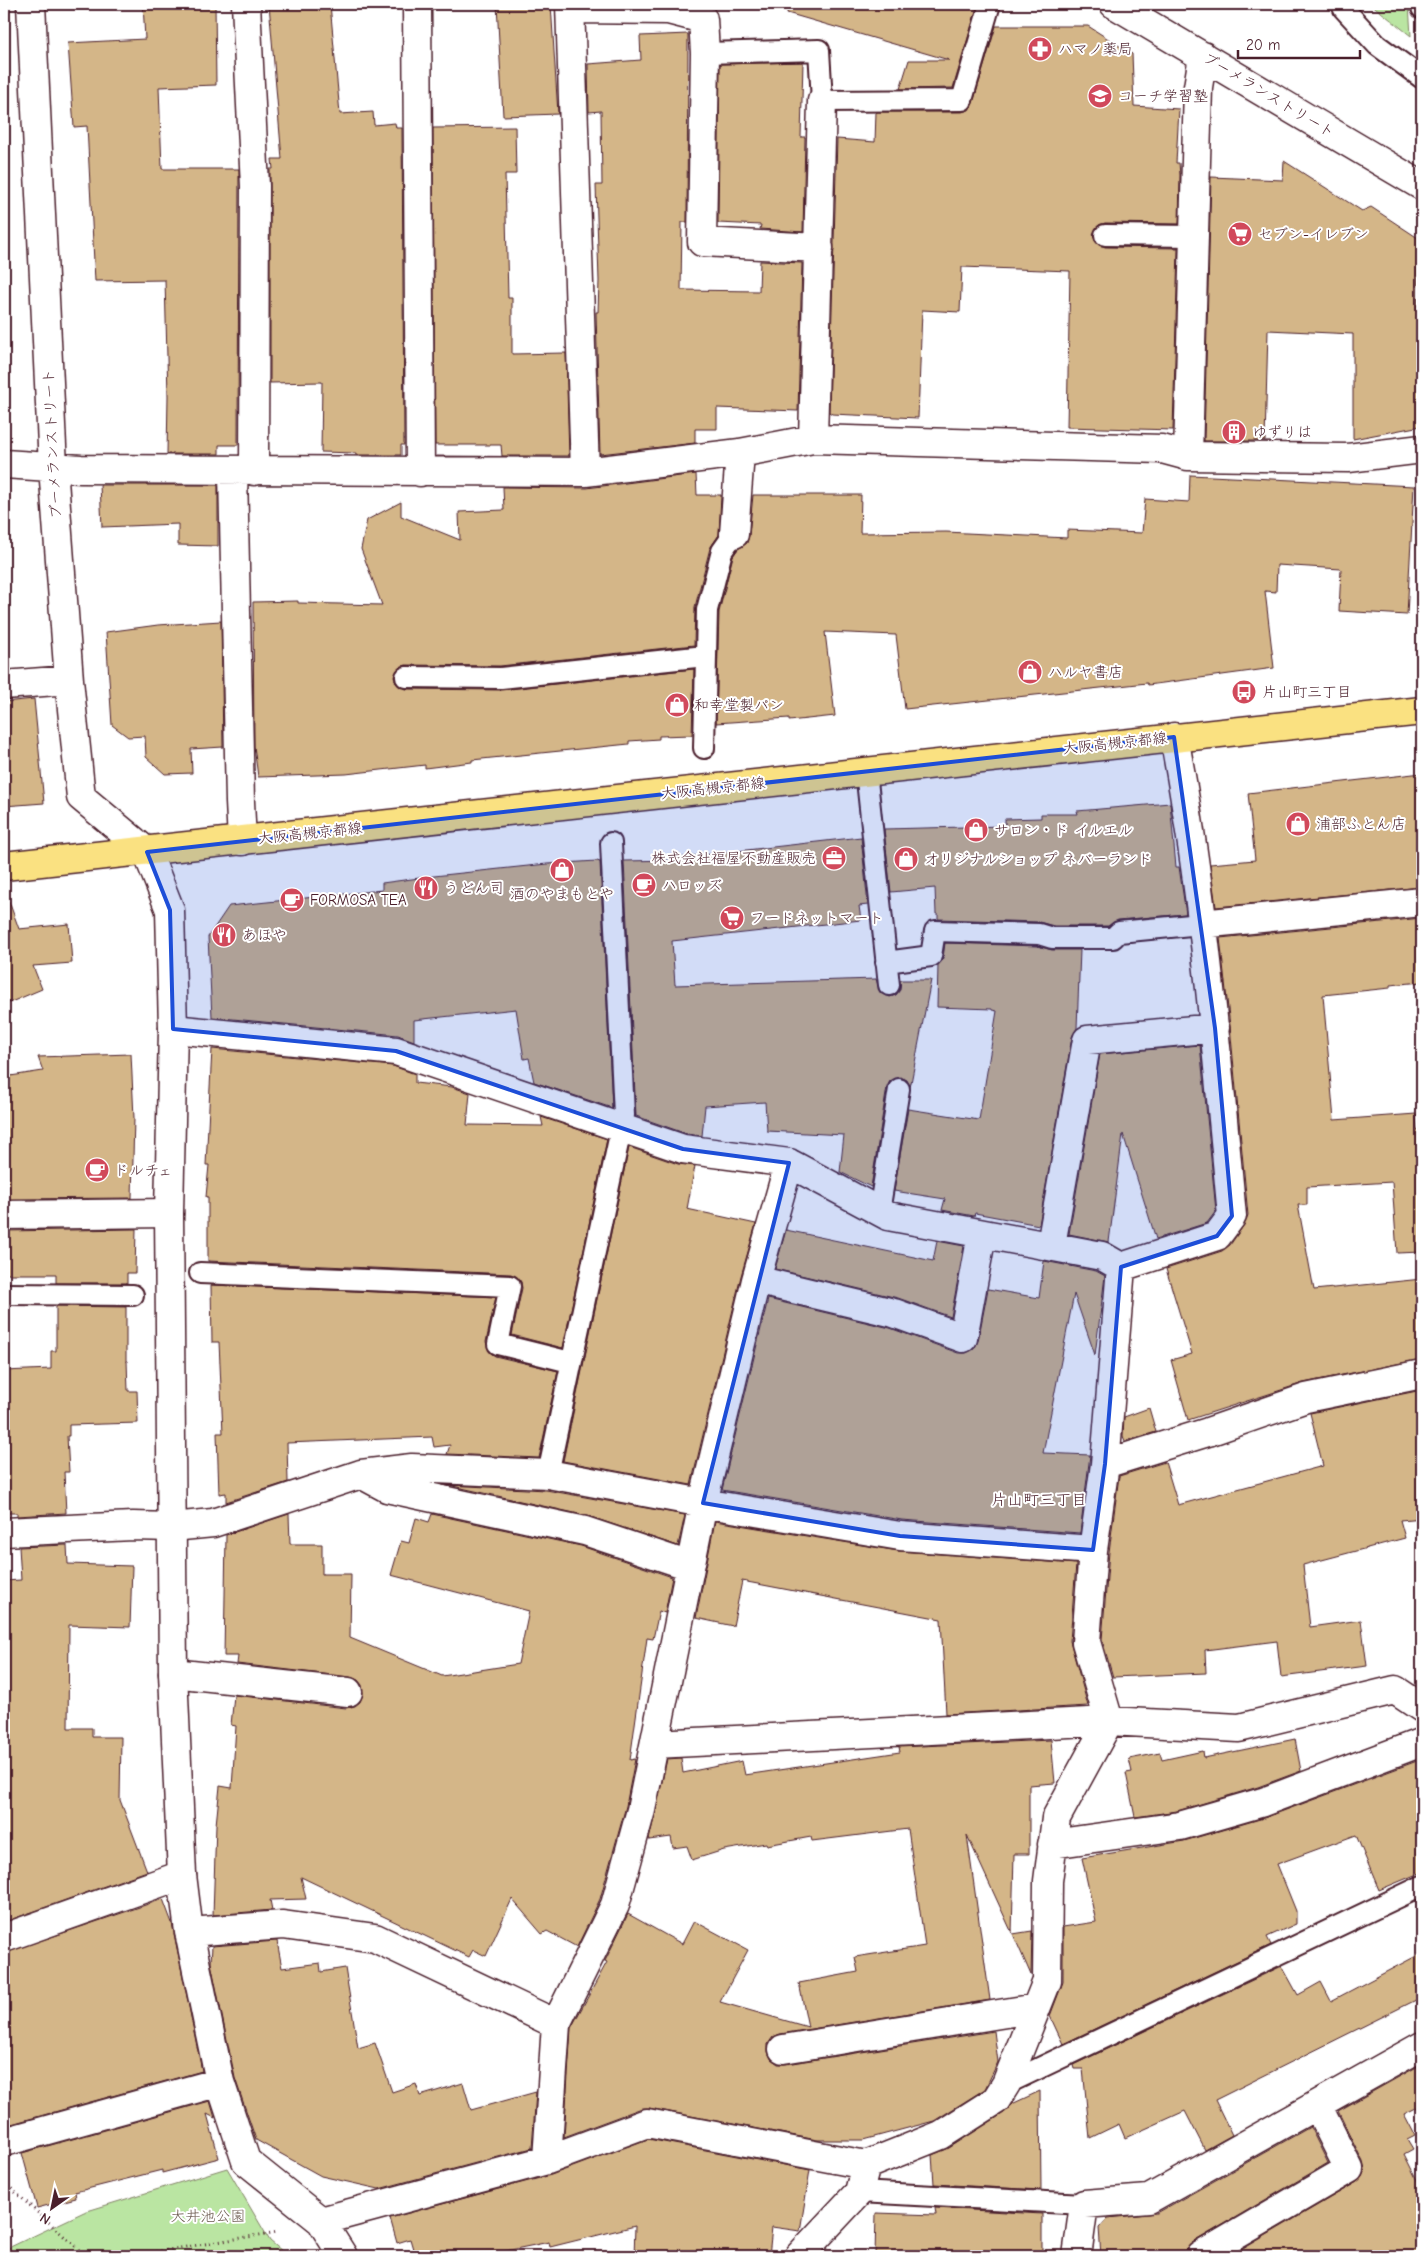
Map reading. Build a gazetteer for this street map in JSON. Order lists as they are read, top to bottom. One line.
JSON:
{"streets":{"main road":["大阪高槻京都線"],"street":["ブーメランストリート"]},"crossings":[["ブーメランストリート","大阪高槻京都線"]],"districts":["片山町三丁目"],"parks":["大井池公園"],"places":{"pharmacy":["ハマノ薬局"],"school or university":["コーチ学習塾"],"supermarket":["セブン-イレブン","フードネットマート"],"building":["ゆずりは"],"shop":["ハルヤ書店","和幸堂製パン","浦部ふとん店","サロン・ド イルエル","オリジナルショップ ネバーランド","酒のやまもとや"],"bus stop":["片山町三丁目"],"office":["株式会社福屋不動産販売"],"cafe":["ハロッズ","FORMOSA TEA","ドルチェ"],"restaurant":["うどん司","あほや"]},"scale_bar":"20 m","north":"bottom left"}
